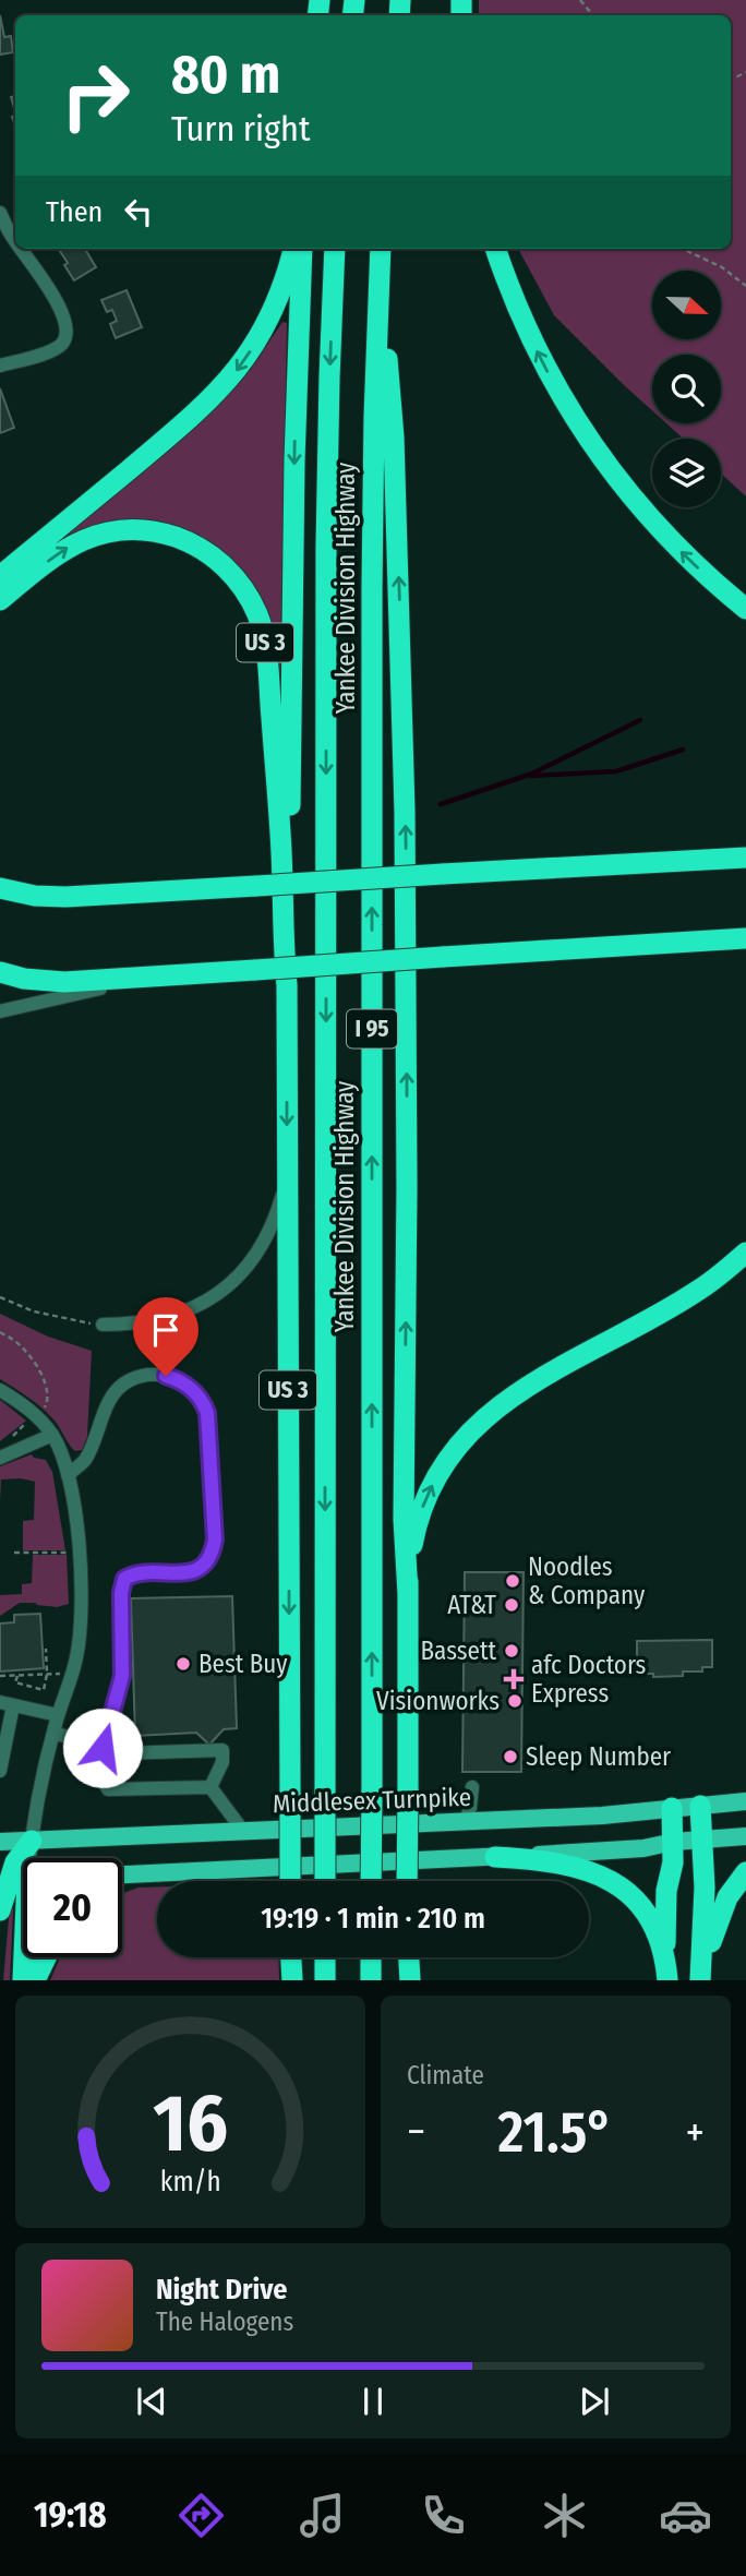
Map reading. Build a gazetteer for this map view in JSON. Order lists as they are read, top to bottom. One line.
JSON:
{"streets":{"highway":["Yankee Division Highway","US 3","I 95"],"main road":["Middlesex Turnpike"]},"places":{"other":["Noodles & Company","AT&T","Bassett","Best Buy","Visionworks","Sleep Number"],"health":["afc Doctors Express"]},"north":"right","page":{"turn":["80 m","Turn right"],"then":"Then","limit":"20","trip":"19:19 · 1 min · 210 m","tile":"Climate","heat":["−","21.5°","+"],"song":["Night Drive","The Halogens"],"tabs":"19:18","gauge":["16","km/h"]}}
